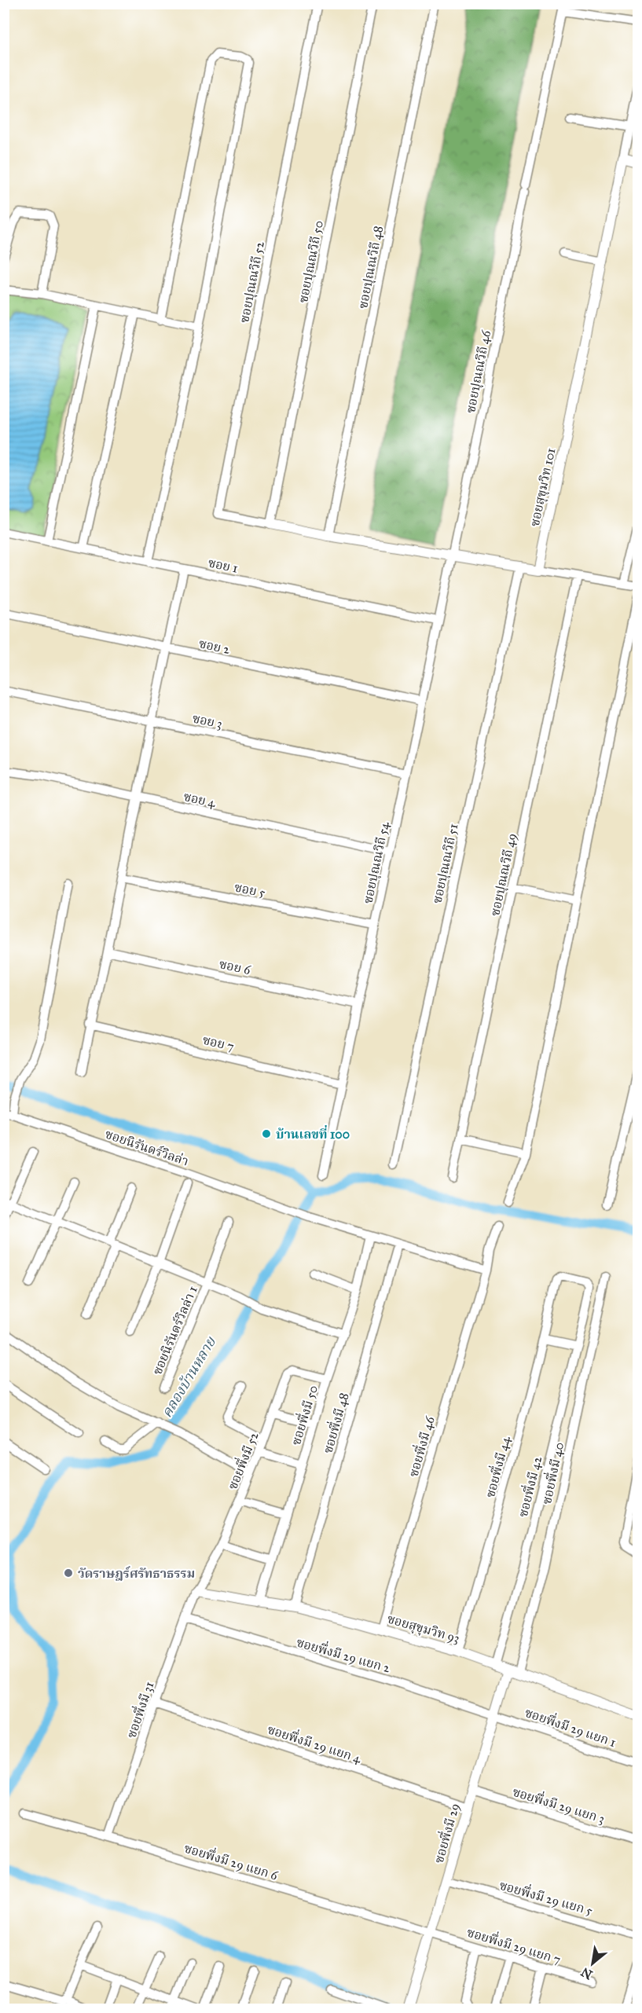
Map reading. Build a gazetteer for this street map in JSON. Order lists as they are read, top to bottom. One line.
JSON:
{"streets":{"street":["ซอยปุณณวิถี 50","ซอยปุณณวิถี 48","ซอยปุณณวิถี 52","ซอยปุณณวิถี 46","ซอยสุขุมวิท 101","ซอย 1","ซอย 2","ซอย 3","ซอย 4","ซอยปุณณวิถี 54","ซอยปุณณวิถี 51","ซอยปุณณวิถี 49","ซอย 5","ซอย 6","ซอย 7","ซอยนิรันดร์วิลล่า","ซอยนิรันดร์วิลล่า 1","ซอยพึ่งมี 50","ซอยพึ่งมี 48","ซอยพึ่งมี 46","ซอยพึ่งมี 52","ซอยพึ่งมี 44","ซอยพึ่งมี 40","ซอยพึ่งมี 42","ซอยสุขุมวิท 93","ซอยพึ่งมี 29 แยก 2","ซอยพึ่งมี 31","ซอยพึ่งมี 29 แยก 1","ซอยพึ่งมี 29 แยก 4","ซอยพึ่งมี 29 แยก 3","ซอยพึ่งมี 29","ซอยพึ่งมี 29 แยก 6","ซอยพึ่งมี 29 แยก 5","ซอยพึ่งมี 29 แยก 7"]},"crossings":[["ซอยปุณณวิถี 50","ซอยปุณณวิถี 52"],["ซอยปุณณวิถี 46","ซอยปุณณวิถี 54"],["ซอย 1","ซอยปุณณวิถี 54"],["ซอย 2","ซอยปุณณวิถี 54"],["ซอย 3","ซอยปุณณวิถี 54"],["ซอย 4","ซอยปุณณวิถี 54"],["ซอยปุณณวิถี 54","ซอย 5"],["ซอยปุณณวิถี 54","ซอย 6"],["ซอยปุณณวิถี 54","ซอย 7"],["ซอยนิรันดร์วิลล่า","ซอยพึ่งมี 50"],["ซอยนิรันดร์วิลล่า","ซอยพึ่งมี 48"],["ซอยนิรันดร์วิลล่า","ซอยพึ่งมี 46"],["ซอยพึ่งมี 50","ซอยพึ่งมี 52"],["ซอยพึ่งมี 50","ซอยสุขุมวิท 93"],["ซอยพึ่งมี 48","ซอยสุขุมวิท 93"],["ซอยพึ่งมี 46","ซอยสุขุมวิท 93"],["ซอยพึ่งมี 52","ซอยสุขุมวิท 93"],["ซอยพึ่งมี 52","ซอยพึ่งมี 31"],["ซอยพึ่งมี 44","ซอยพึ่งมี 42"],["ซอยพึ่งมี 44","ซอยสุขุมวิท 93"],["ซอยพึ่งมี 40","ซอยสุขุมวิท 93"],["ซอยพึ่งมี 40","ซอยพึ่งมี 29"],["ซอยพึ่งมี 42","ซอยสุขุมวิท 93"],["ซอยสุขุมวิท 93","ซอยพึ่งมี 31"],["ซอยสุขุมวิท 93","ซอยพึ่งมี 29"],["ซอยพึ่งมี 29 แยก 2","ซอยพึ่งมี 31"],["ซอยพึ่งมี 29 แยก 2","ซอยพึ่งมี 29 แยก 1"],["ซอยพึ่งมี 29 แยก 2","ซอยพึ่งมี 29"],["ซอยพึ่งมี 31","ซอยพึ่งมี 29 แยก 4"],["ซอยพึ่งมี 31","ซอยพึ่งมี 29 แยก 6"],["ซอยพึ่งมี 29 แยก 1","ซอยพึ่งมี 29"],["ซอยพึ่งมี 29 แยก 4","ซอยพึ่งมี 29"],["ซอยพึ่งมี 29 แยก 3","ซอยพึ่งมี 29"],["ซอยพึ่งมี 29","ซอยพึ่งมี 29 แยก 6"],["ซอยพึ่งมี 29","ซอยพึ่งมี 29 แยก 5"],["ซอยพึ่งมี 29","ซอยพึ่งมี 29 แยก 7"],["ซอยพึ่งมี 29 แยก 6","ซอยพึ่งมี 29 แยก 7"]],"water":["คลองบ้านหลาย"],"places":["บ้านเลขที่ 100","วัดราษฎร์ศรัทธาธรรม"],"north":"bottom left"}
